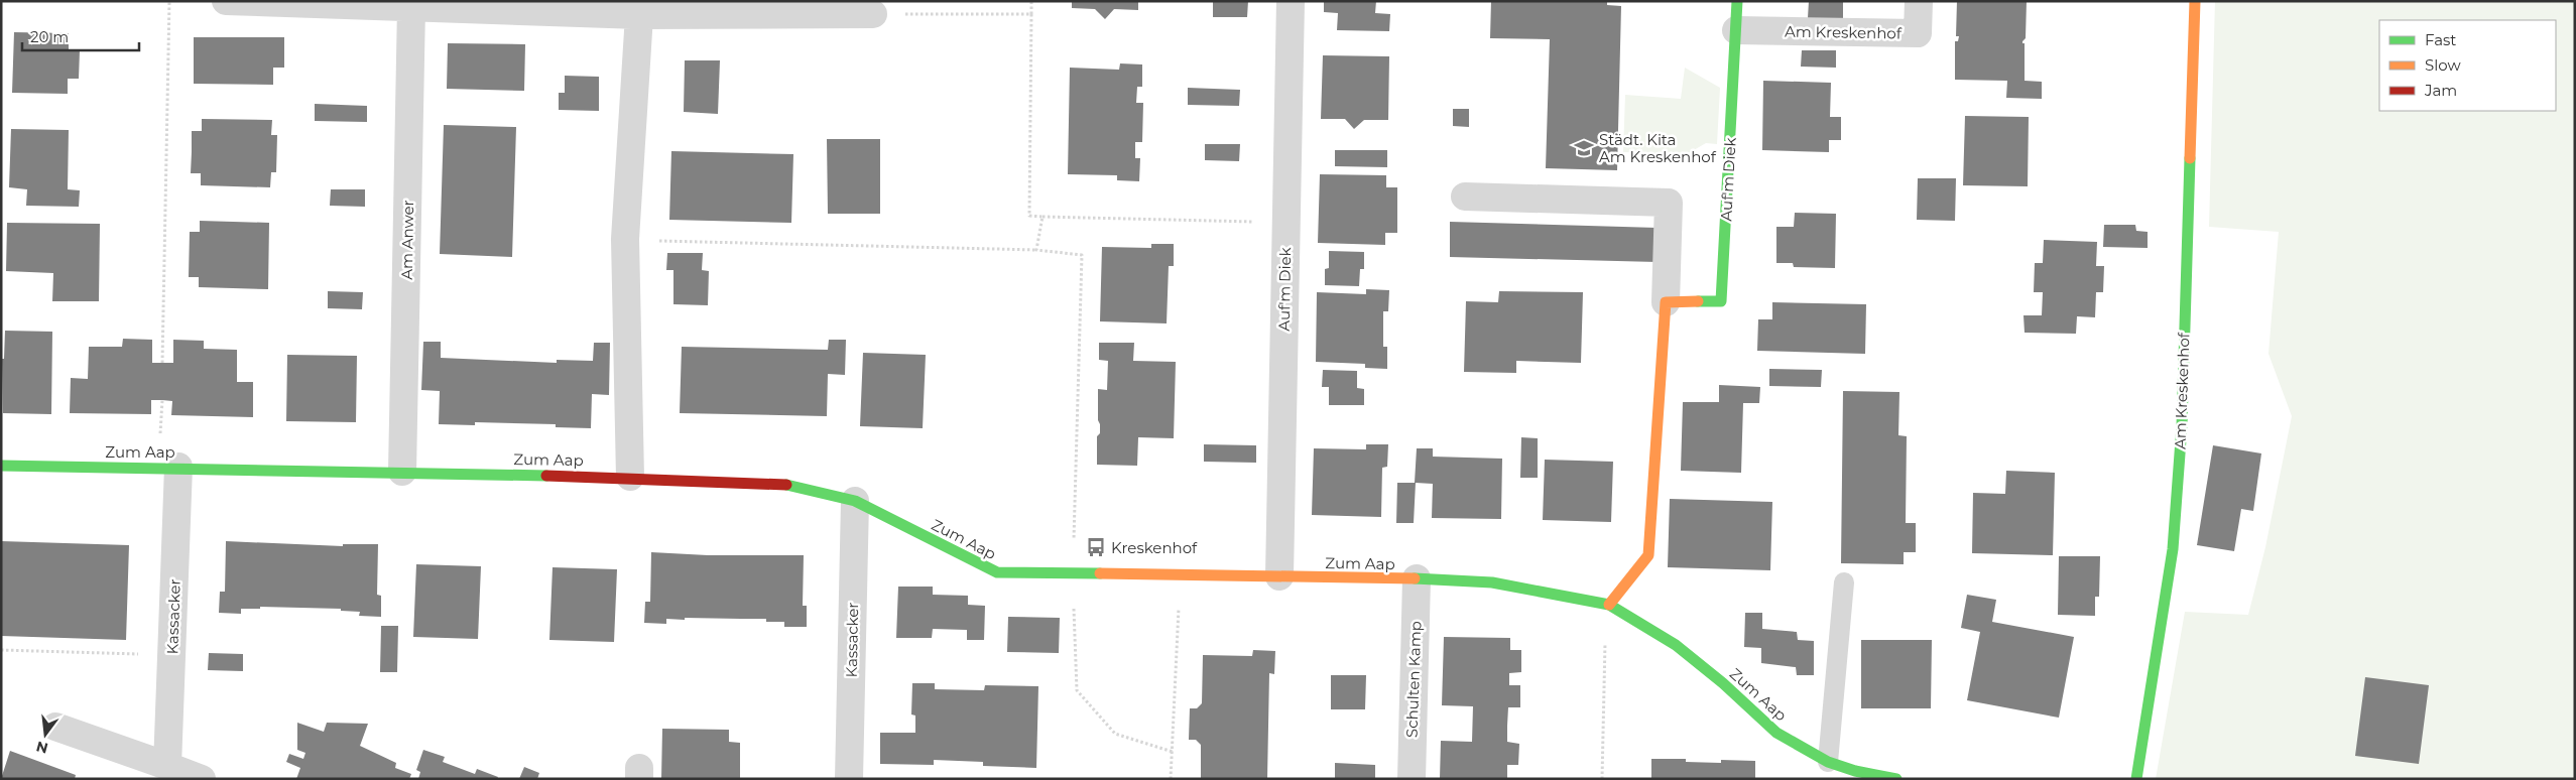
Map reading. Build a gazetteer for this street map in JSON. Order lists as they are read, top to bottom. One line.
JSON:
{"streets":{"street":["Am Kreskenhof","Auf'm Diek","Am Anwer","Zum Aap","Kassacker","Schulten Kamp"]},"crossings":[["Am Kreskenhof","Auf'm Diek"],["Auf'm Diek","Zum Aap"],["Am Anwer","Zum Aap"],["Zum Aap","Kassacker"],["Zum Aap","Schulten Kamp"]],"places":{"school or university":["Städt. Kita Am Kreskenhof"],"bus stop":["Kreskenhof"]},"legend":["Fast","Slow","Jam"],"scale_bar":"20 m","north":"bottom"}
